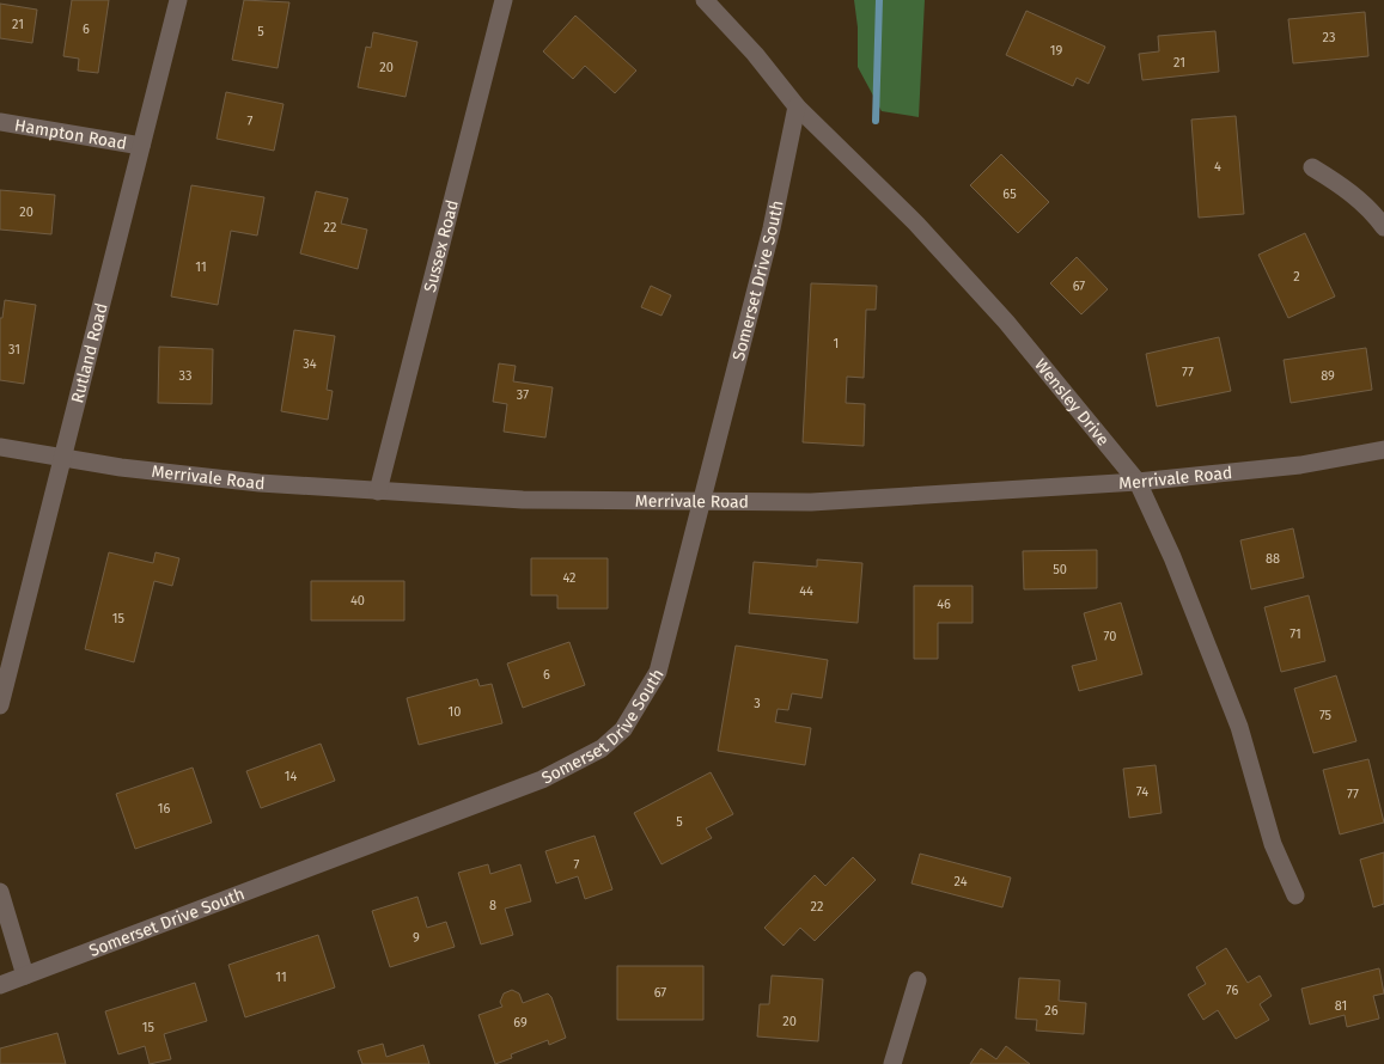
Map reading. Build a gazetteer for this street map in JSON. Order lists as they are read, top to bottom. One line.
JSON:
{"streets":{"street":["Hampton Road","Sussex Road","Somerset Drive South","Rutland Road","Wensley Drive","Merrivale Road"]},"crossings":[["Hampton Road","Rutland Road"],["Sussex Road","Merrivale Road"],["Somerset Drive South","Wensley Drive"],["Somerset Drive South","Merrivale Road"],["Rutland Road","Merrivale Road"],["Wensley Drive","Merrivale Road"]],"house_numbers":["21","6","5","23","19","21","20","7","4","65","20","22","11","2","67","1","31","34","77","33","89","37","88","50","42","44","40","46","15","71","70","6","3","10","75","14","74","77","16","5","7","24","8","22","9","11","76","67","81","26","20","69","15"]}
